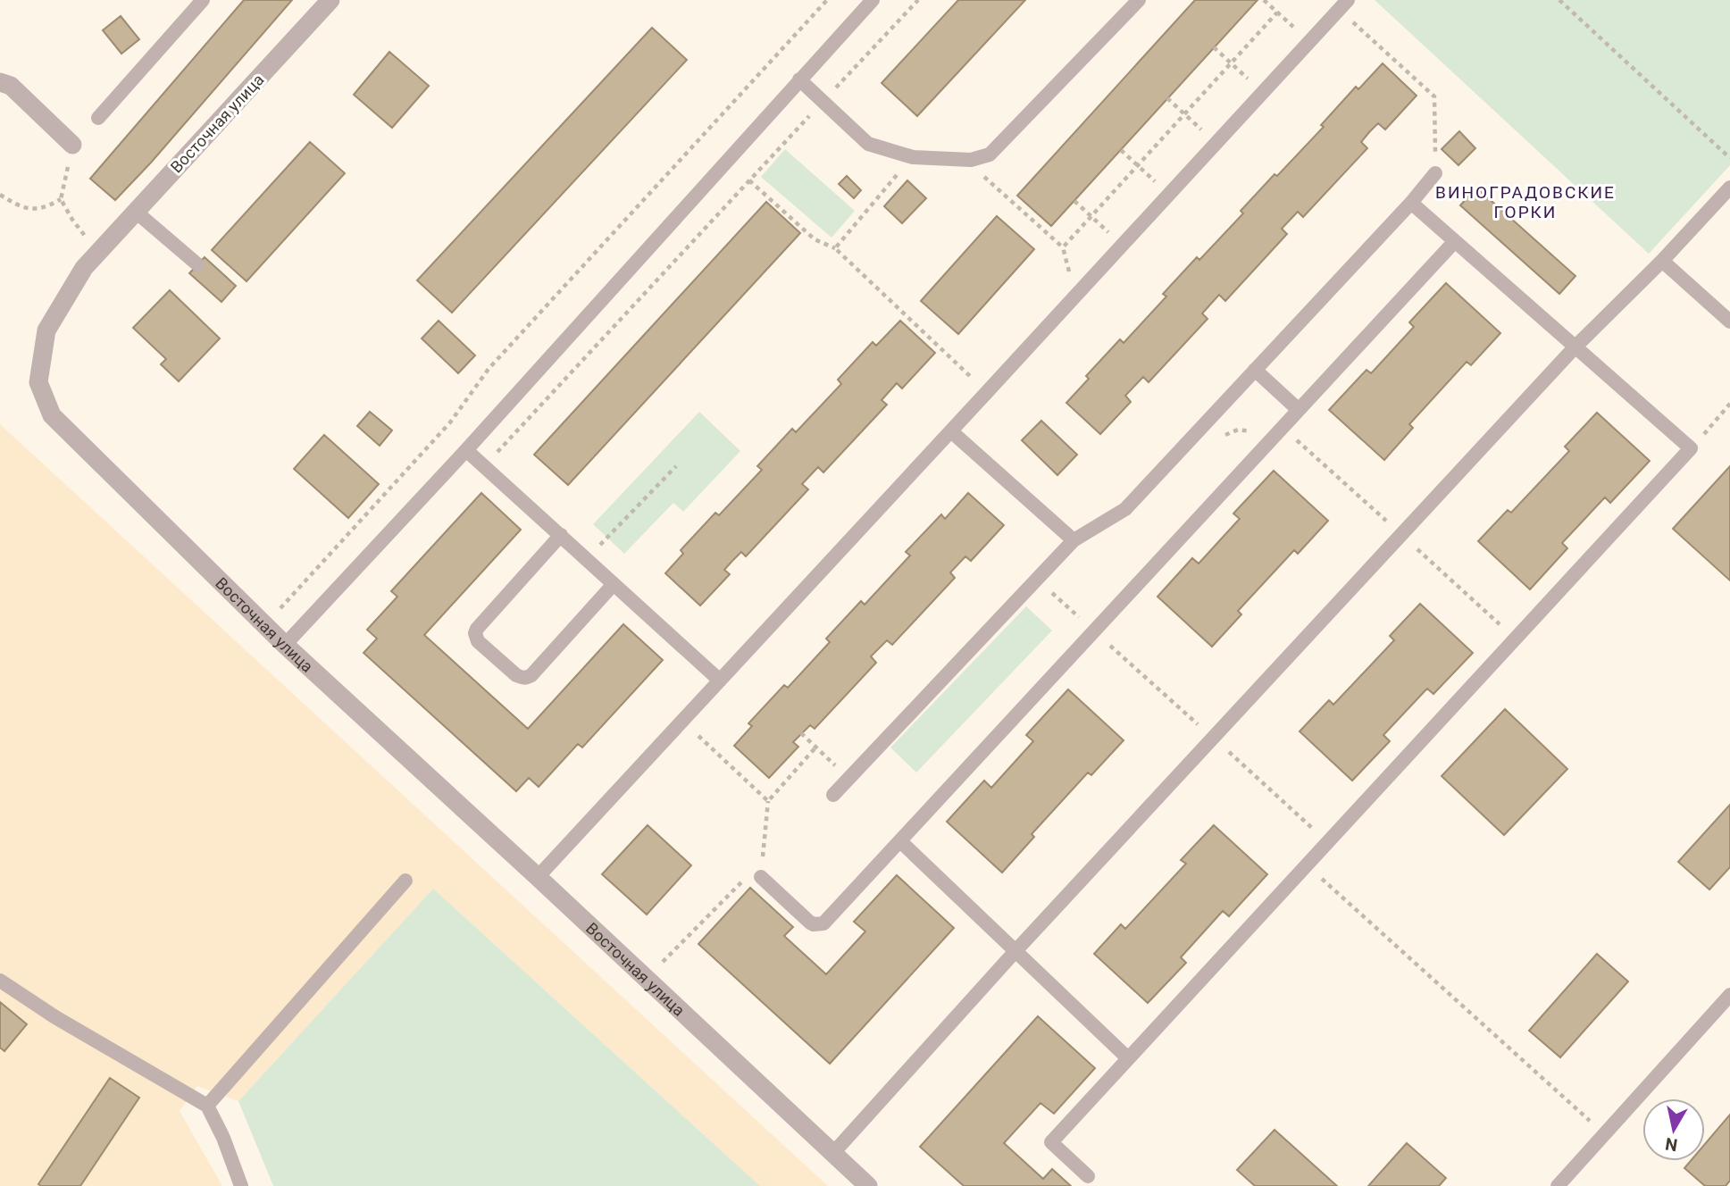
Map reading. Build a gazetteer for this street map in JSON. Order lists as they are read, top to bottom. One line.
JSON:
{"streets":{"street":["Восточная улица"]},"districts":["ВИНОГРАДОВСКИЕ ГОРКИ"],"north":"bottom"}
